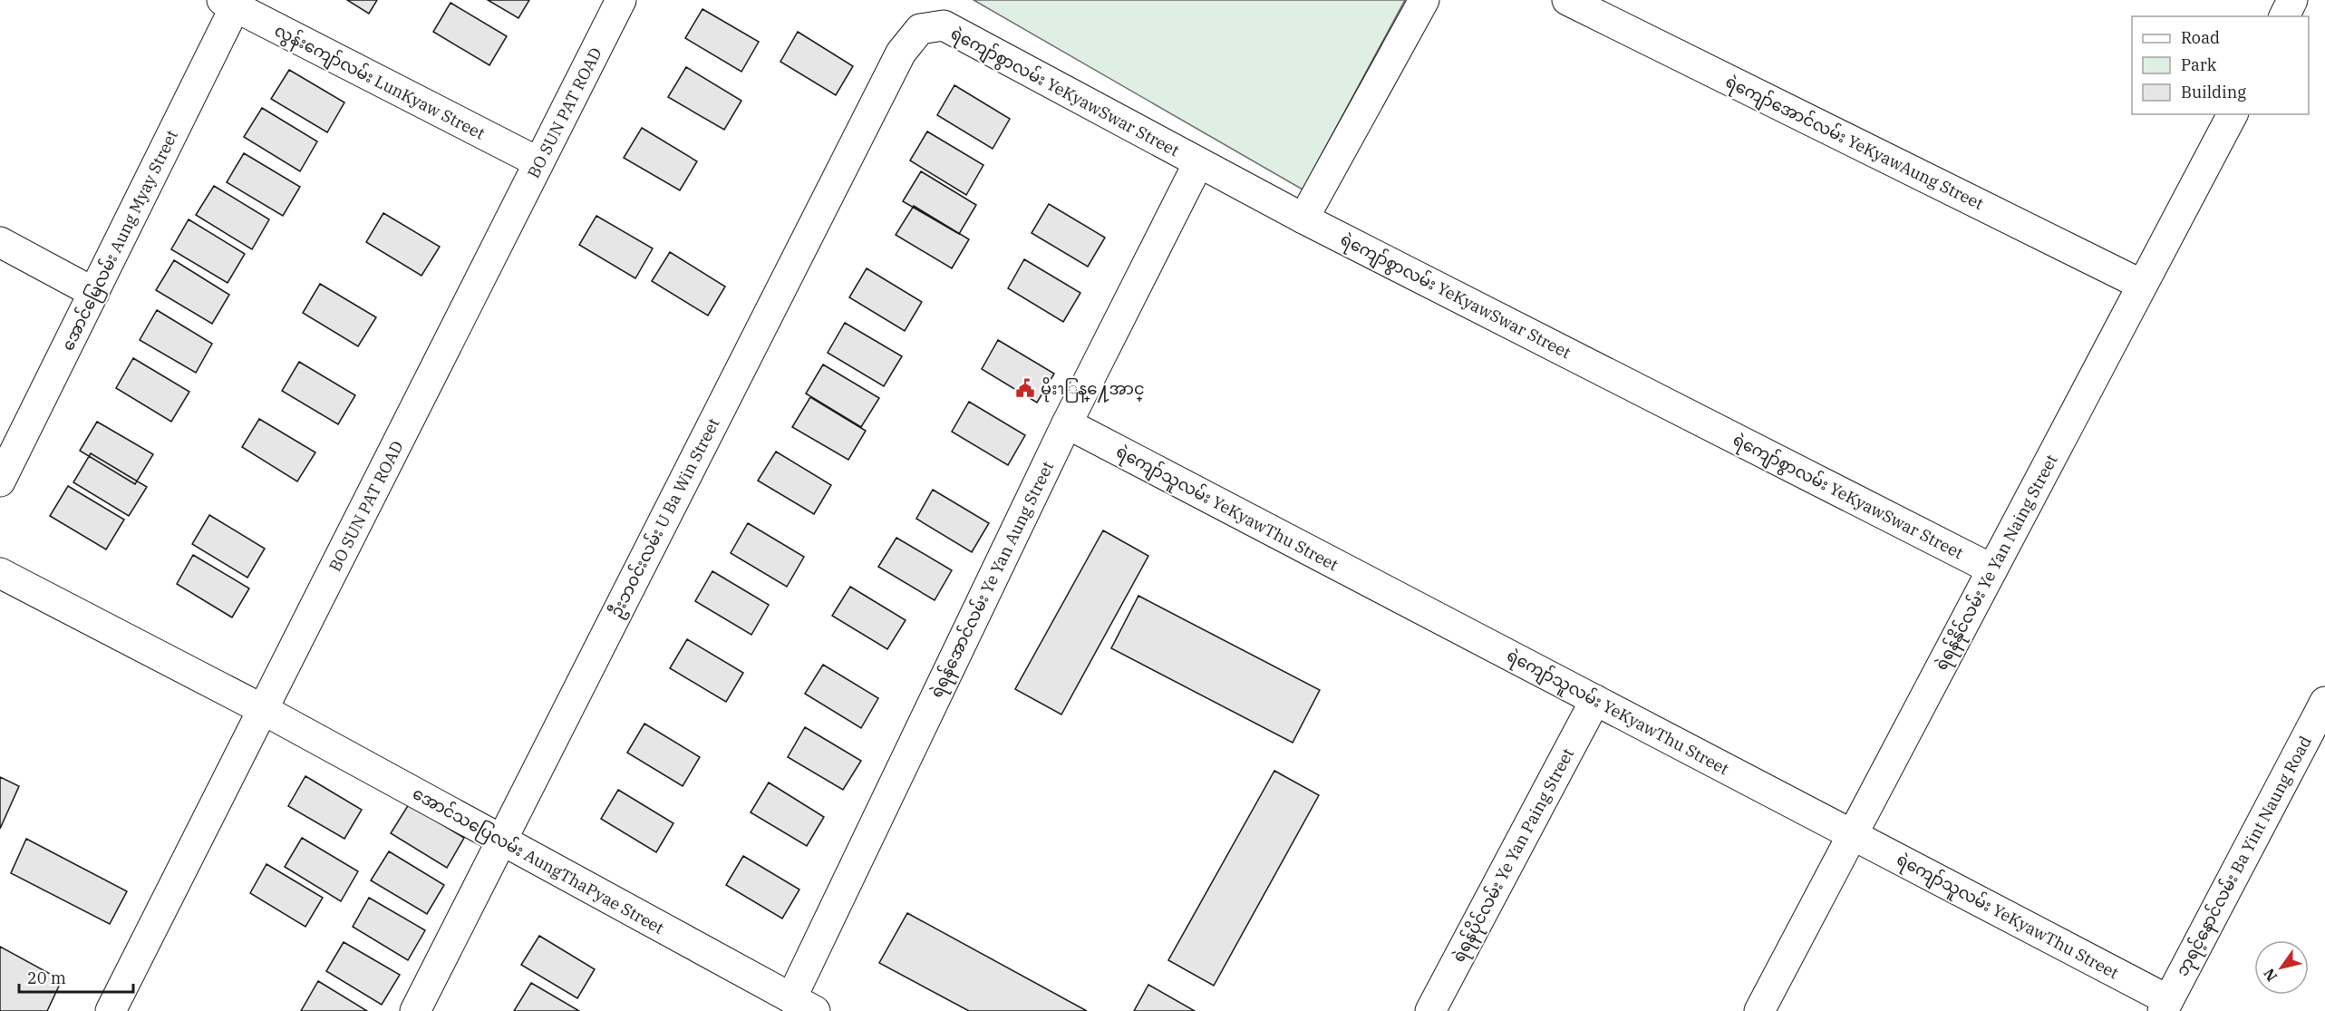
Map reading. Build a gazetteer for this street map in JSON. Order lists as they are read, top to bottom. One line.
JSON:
{"streets":{"street":["လွန်းကျော်လမ်း LunKyaw Street","ရဲကျော်စွာလမ်း YeKyawSwar Street","BO SUN PAT ROAD","ရဲကျော်အောင်လမ်း YeKyawAung Street","အောင်မြေလမ်း Aung Myay Street","ရဲကျော်သူလမ်း YeKyawThu Street","ဦးဘဝင်းလမ်း U Ba Win Street","ရဲရန်နိုင်လမ်း Ye Yan Naing Street","ရဲရန်အောင်လမ်း Ye Yan Aung Street","ရဲရန်ပိုင်လမ်း Ye Yan Paing Street","ဘုရင့်နောင်လမ်း Ba Yint Naung Road","အောင်သပြေလမ်း AungThaPyae Street"]},"crossings":[["လွန်းကျော်လမ်း LunKyaw Street","BO SUN PAT ROAD"],["လွန်းကျော်လမ်း LunKyaw Street","အောင်မြေလမ်း Aung Myay Street"],["ရဲကျော်စွာလမ်း YeKyawSwar Street","ဦးဘဝင်းလမ်း U Ba Win Street"],["ရဲကျော်စွာလမ်း YeKyawSwar Street","ရဲရန်နိုင်လမ်း Ye Yan Naing Street"],["ရဲကျော်စွာလမ်း YeKyawSwar Street","ရဲရန်အောင်လမ်း Ye Yan Aung Street"],["BO SUN PAT ROAD","အောင်သပြေလမ်း AungThaPyae Street"],["ရဲကျော်အောင်လမ်း YeKyawAung Street","ရဲရန်နိုင်လမ်း Ye Yan Naing Street"],["ရဲကျော်သူလမ်း YeKyawThu Street","ရဲရန်နိုင်လမ်း Ye Yan Naing Street"],["ရဲကျော်သူလမ်း YeKyawThu Street","ရဲရန်အောင်လမ်း Ye Yan Aung Street"],["ရဲကျော်သူလမ်း YeKyawThu Street","ရဲရန်ပိုင်လမ်း Ye Yan Paing Street"],["ရဲကျော်သူလမ်း YeKyawThu Street","ဘုရင့်နောင်လမ်း Ba Yint Naung Road"],["ဦးဘဝင်းလမ်း U Ba Win Street","အောင်သပြေလမ်း AungThaPyae Street"],["ရဲရန်အောင်လမ်း Ye Yan Aung Street","အောင်သပြေလမ်း AungThaPyae Street"]],"places":{"public building":["မိုးၫြန္႔ေအာင္"]},"legend":["Road","Park","Building"],"scale_bar":"20 m","north":"bottom left"}
